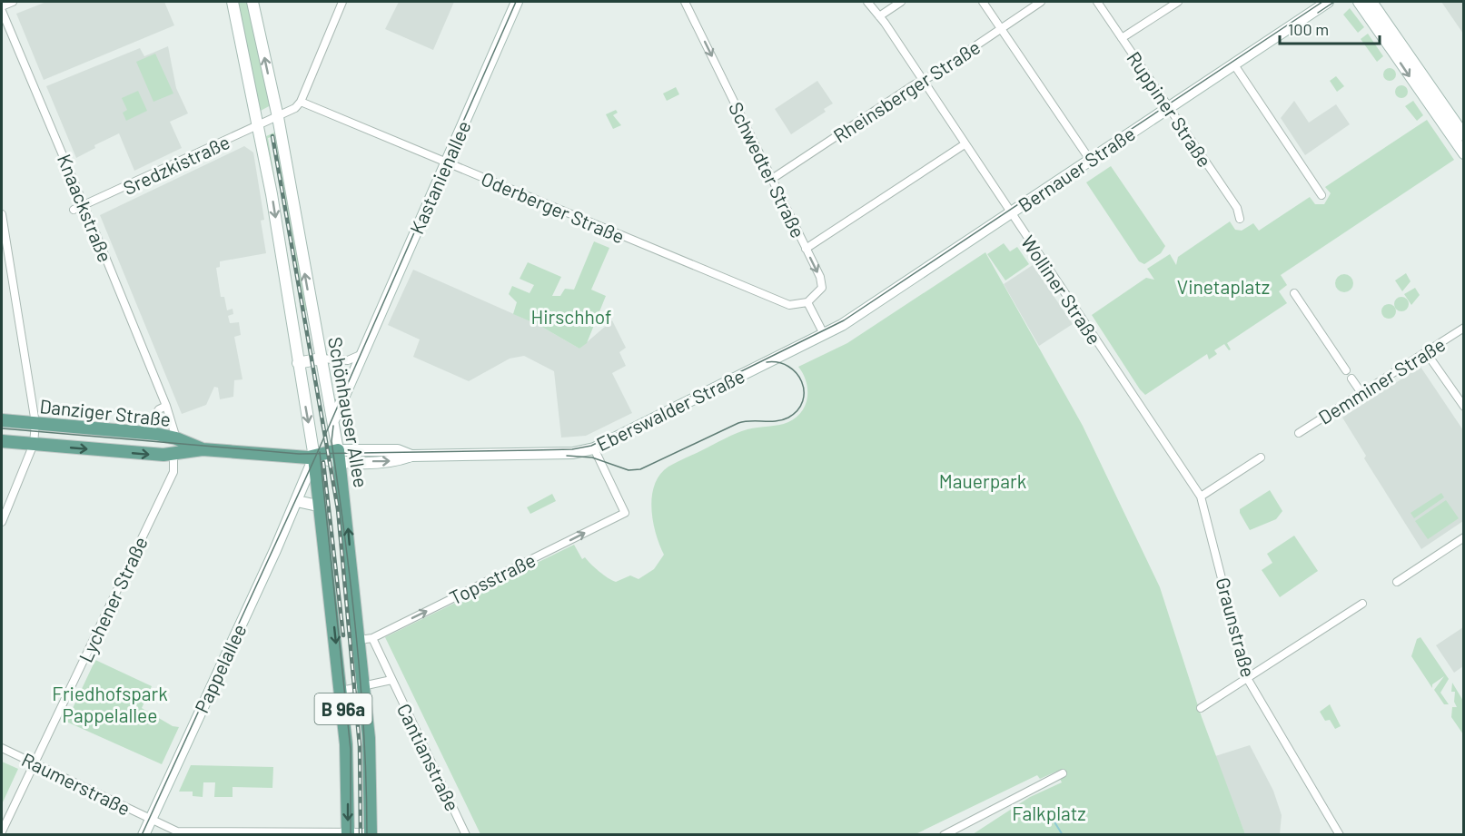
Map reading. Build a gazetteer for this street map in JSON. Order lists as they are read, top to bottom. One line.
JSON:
{"streets":{"main road":["Bernauer Straße","Kastanienallee","Eberswalder Straße","Danziger Straße","Schönhauser Allee","Pappelallee","B 96a"],"street":["Rheinsberger Straße","Ruppiner Straße","Sredzkistraße","Schwedter Straße","Oderberger Straße","Knaackstraße","Wolliner Straße","Demminer Straße","Topsstraße","Lychener Straße","Graunstraße","Cantianstraße","Raumerstraße"]},"crossings":[["Rheinsberger Straße","Schwedter Straße"],["Rheinsberger Straße","Wolliner Straße"],["Ruppiner Straße","Bernauer Straße"],["Sredzkistraße","Oderberger Straße"],["Sredzkistraße","Knaackstraße"],["Sredzkistraße","Schönhauser Allee"],["Bernauer Straße","Wolliner Straße"],["Bernauer Straße","Eberswalder Straße"],["Schwedter Straße","Oderberger Straße"],["Kastanienallee","Oderberger Straße"],["Kastanienallee","Schönhauser Allee"],["Knaackstraße","Danziger Straße"],["Wolliner Straße","Graunstraße"],["Eberswalder Straße","Danziger Straße"],["Eberswalder Straße","Schönhauser Allee"],["Eberswalder Straße","Topsstraße"],["Danziger Straße","Schönhauser Allee"],["Danziger Straße","Lychener Straße"],["Danziger Straße","Pappelallee"],["Danziger Straße","B 96a"],["Schönhauser Allee","Topsstraße"],["Schönhauser Allee","Cantianstraße"],["Schönhauser Allee","Raumerstraße"],["Topsstraße","Cantianstraße"],["Lychener Straße","Raumerstraße"],["Pappelallee","B 96a"],["Pappelallee","Raumerstraße"],["B 96a","Cantianstraße"],["B 96a","Raumerstraße"]],"one_way":["Schwedter Straße","Topsstraße"],"parks":["Vinetaplatz","Hirschhof","Mauerpark","Friedhofspark Pappelallee","Falkplatz"],"scale_bar":"100 m"}
